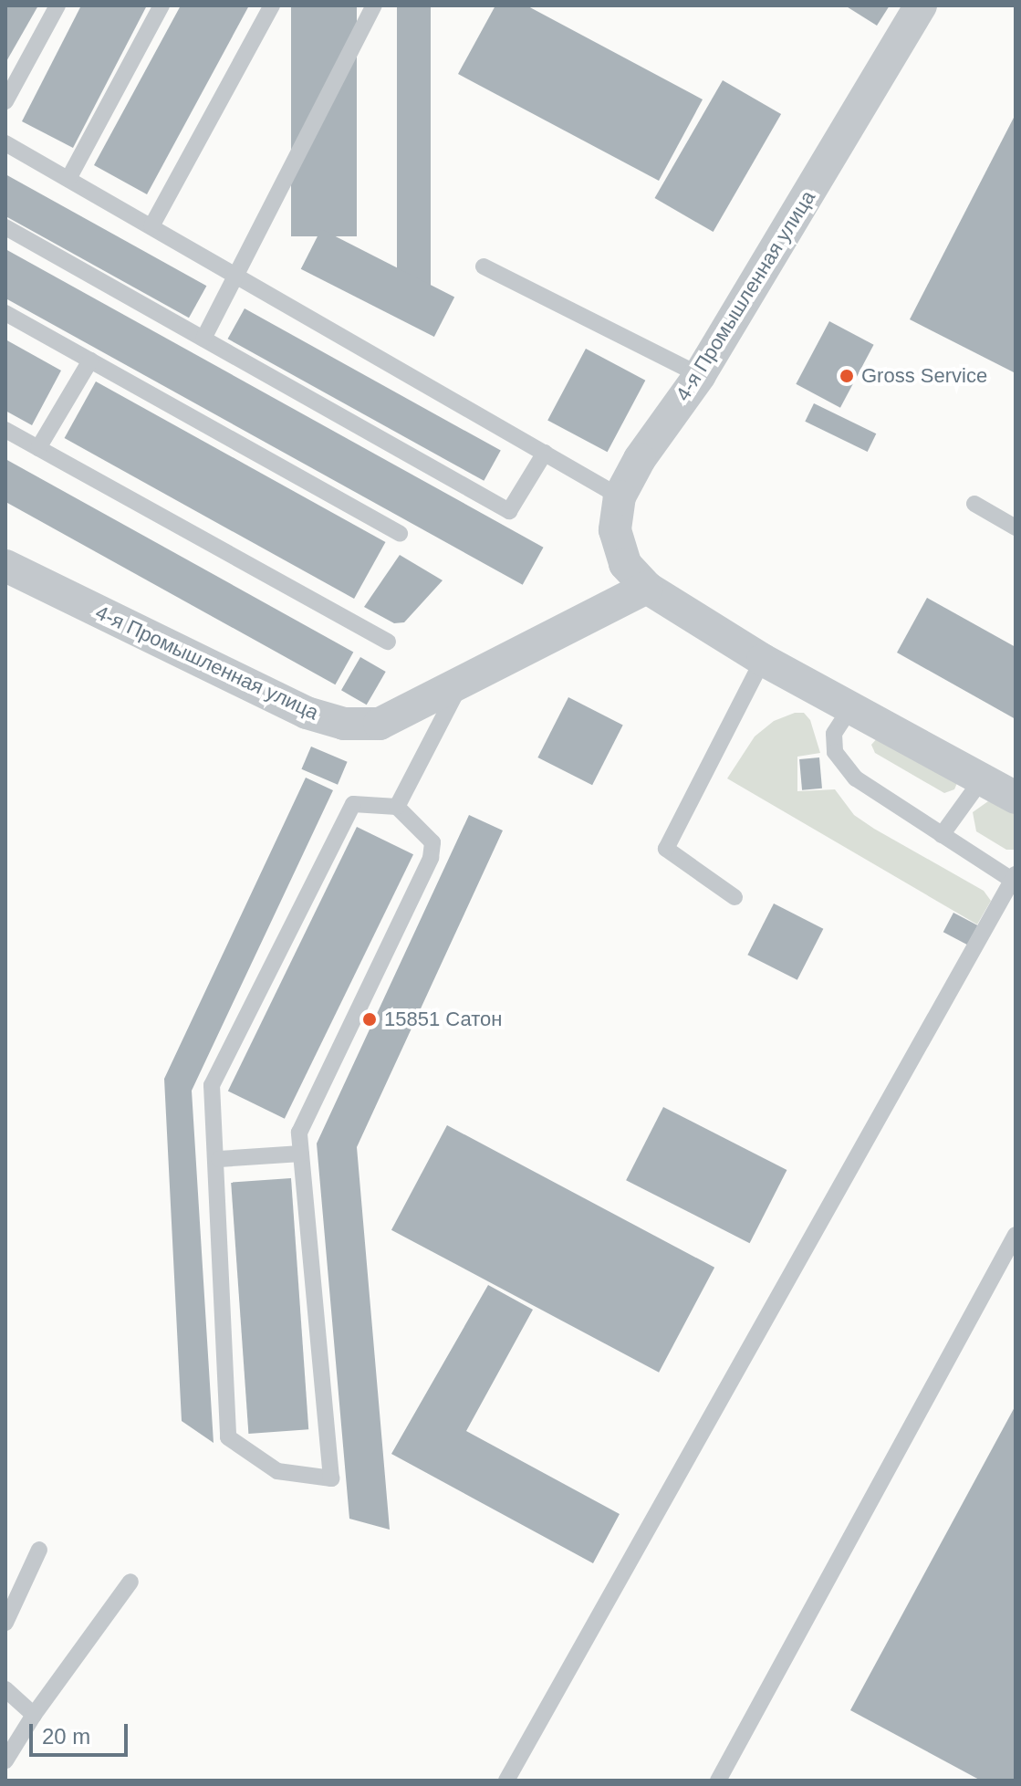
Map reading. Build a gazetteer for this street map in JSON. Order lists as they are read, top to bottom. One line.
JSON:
{"streets":{"street":["4-я Промышленная улица"]},"places":["Gross Service","15851 Сатон"],"scale_bar":"20 m"}
